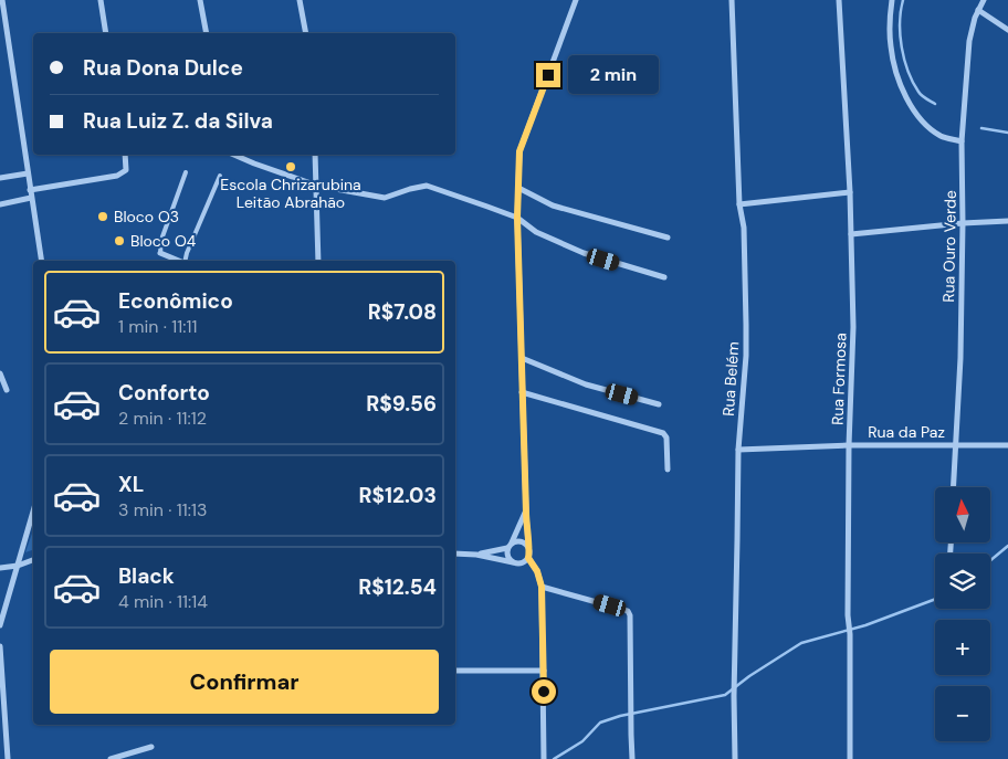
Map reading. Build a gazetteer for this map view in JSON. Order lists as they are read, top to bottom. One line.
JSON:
{"streets":{"street":["Rua Ouro Verde","Rua Belém","Rua Formosa","Rua da Paz"]},"crossings":[["Rua Ouro Verde","Rua da Paz"],["Rua Belém","Rua da Paz"],["Rua Formosa","Rua da Paz"]],"places":["Escola Chrizarubina Leitão Abrahão","Bloco O3","Bloco O4"],"north":"top","page":{"banner":["Rua Dona Dulce","Rua Luiz Z. da Silva"],"bubble":"2 min","list":[{"name":"Econômico","note":"1 min · 11:11","value":"R$7.08"},{"name":"Conforto","note":"2 min · 11:12","value":"R$9.56"},{"name":"XL","note":"3 min · 11:13","value":"R$12.03"},{"name":"Black","note":"4 min · 11:14","value":"R$12.54"}],"map_buttons":["+","−"],"buttons":"Confirmar"}}
